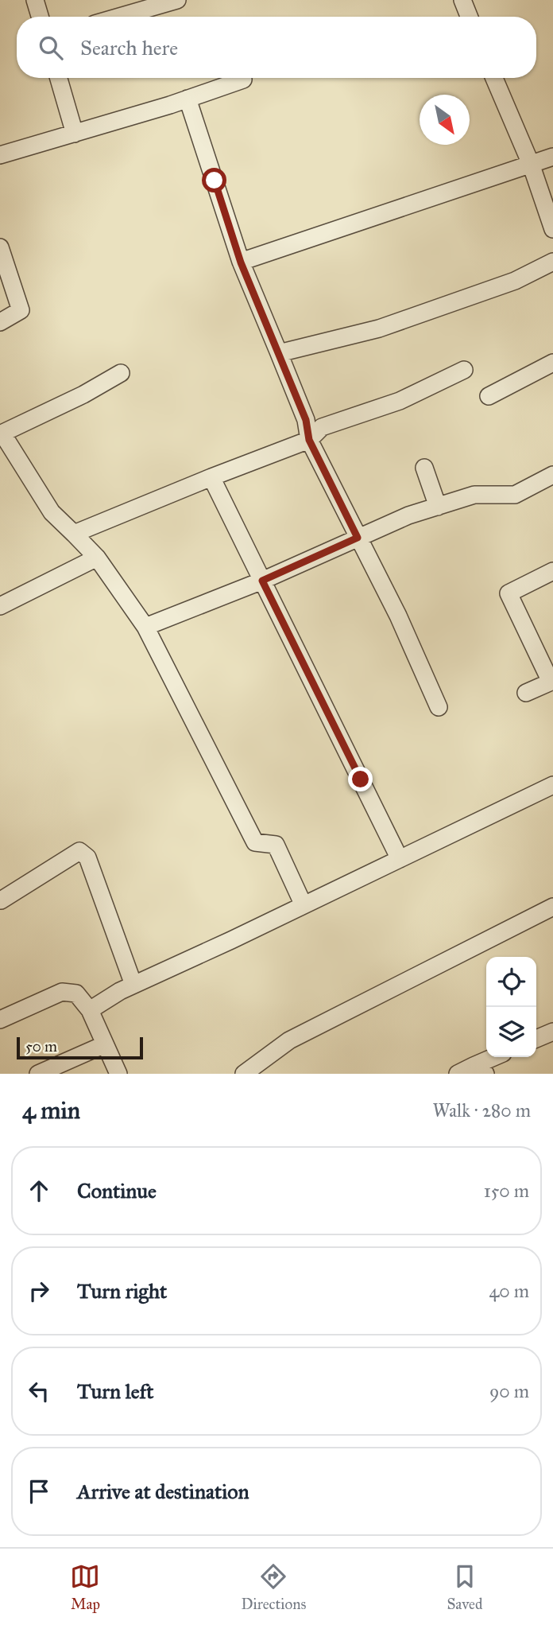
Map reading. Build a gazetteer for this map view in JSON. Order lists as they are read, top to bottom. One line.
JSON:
{"scale_bar":"50 m","north":"bottom right","page":{"search":"Search here","scale":"50 m","heading":["4 min","Walk · 280 m"],"list":[["Continue","150 m"],["Turn right","40 m"],["Turn left","90 m"],"Arrive at destination"],"nav":["Map","Directions","Saved"]}}
